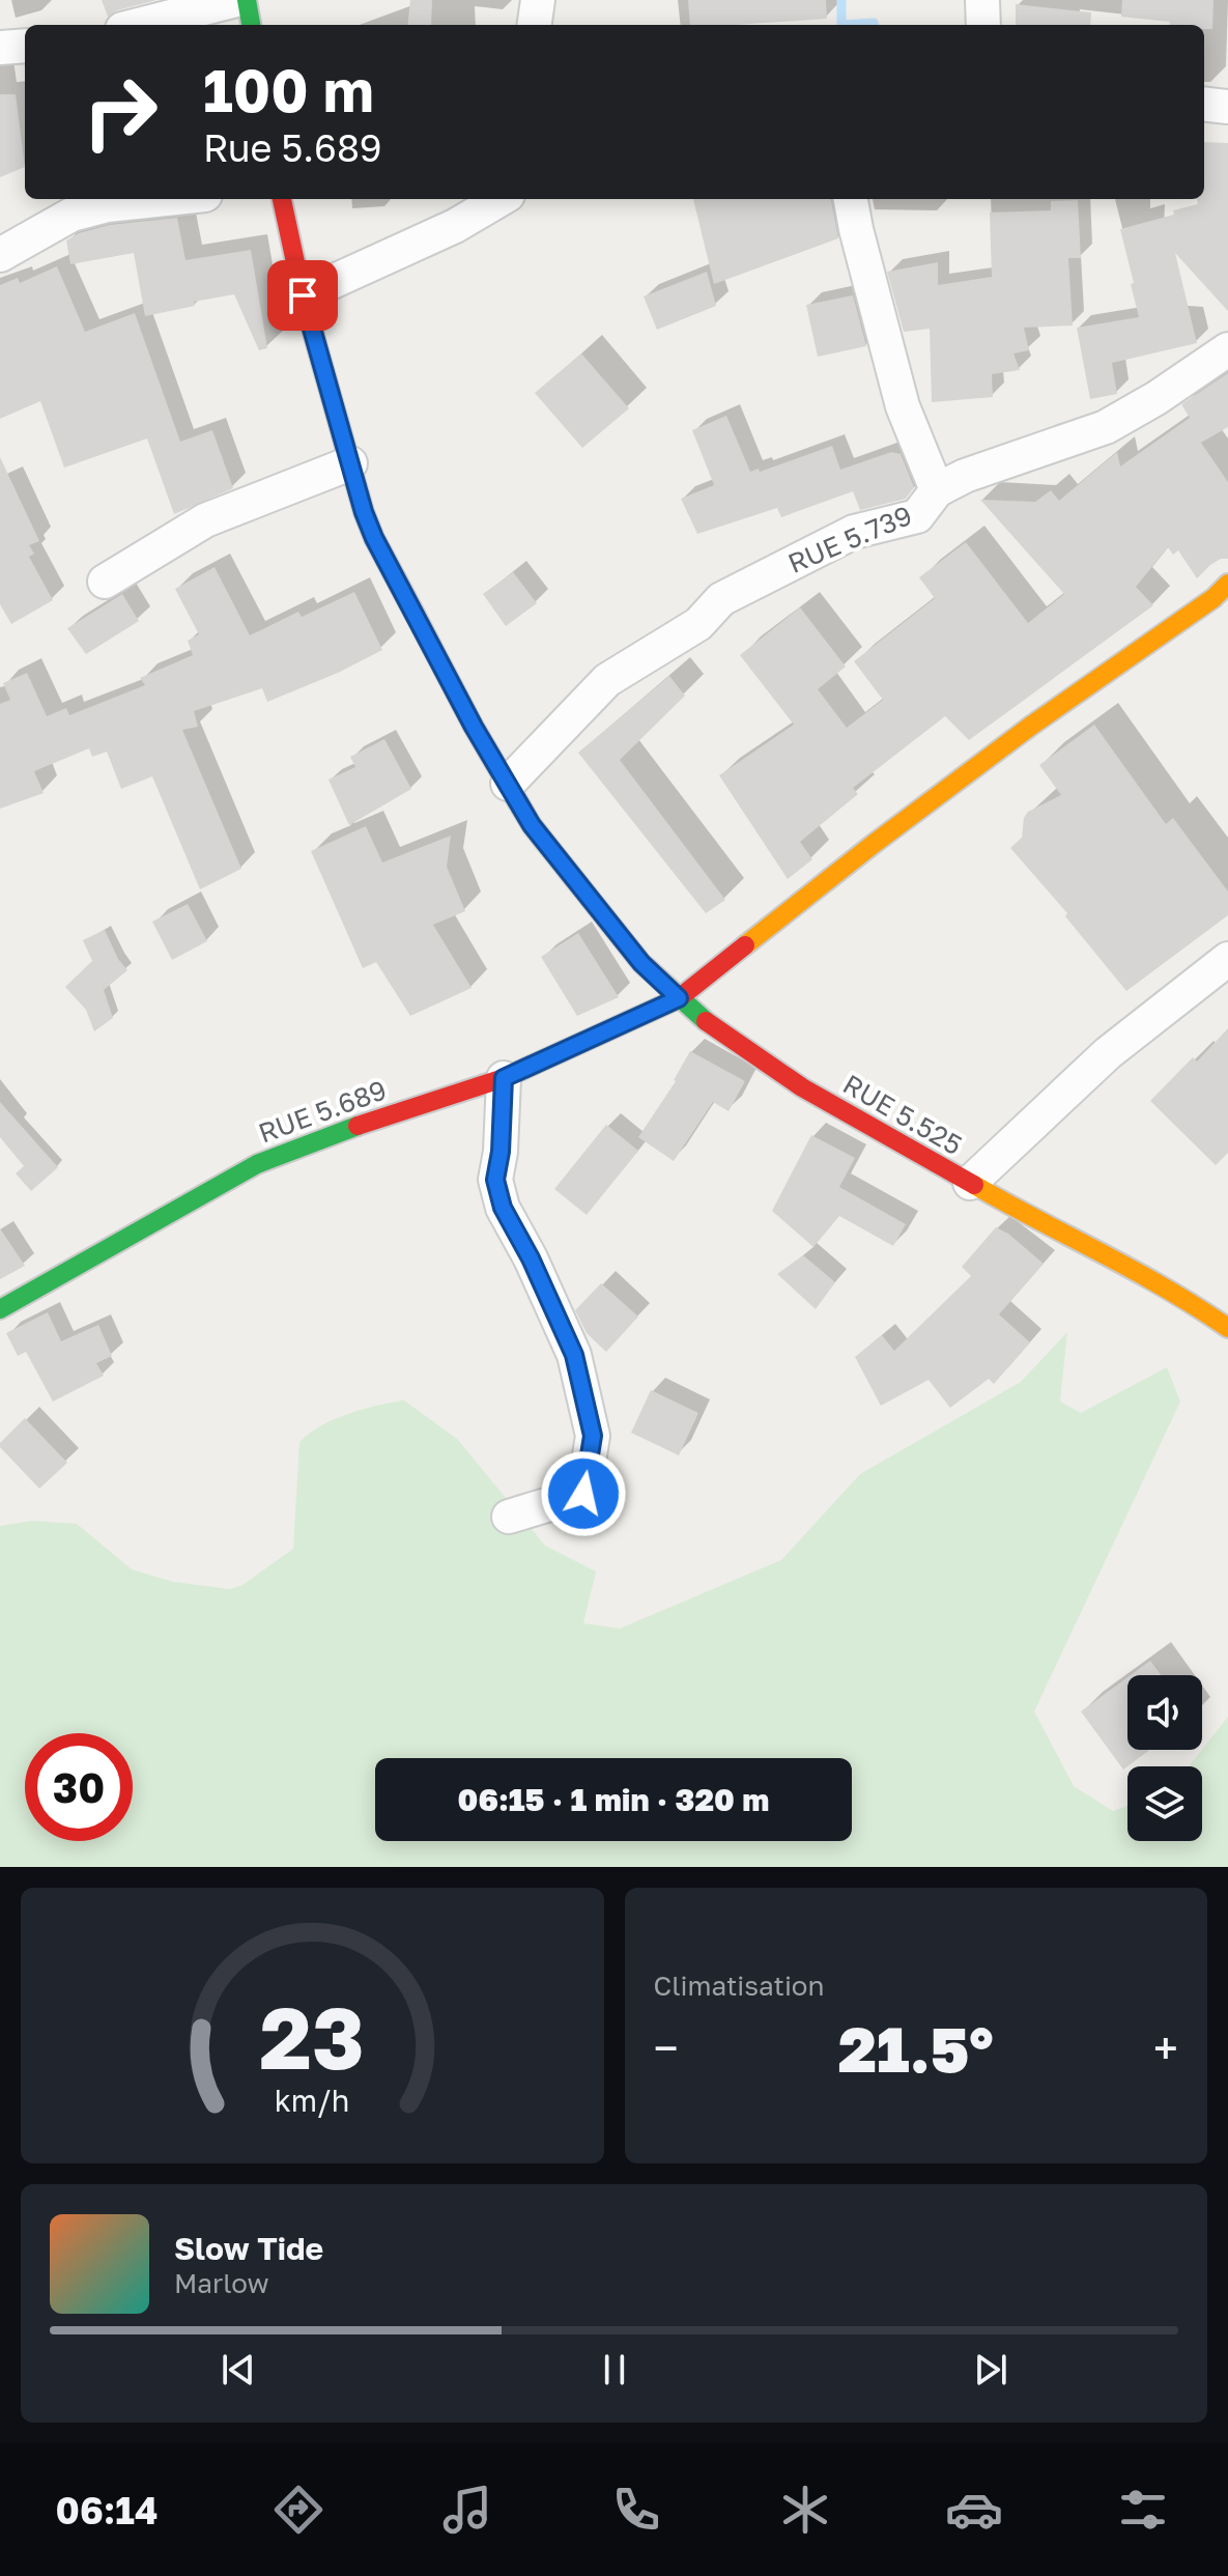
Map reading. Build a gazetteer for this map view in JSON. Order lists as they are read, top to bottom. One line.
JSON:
{"streets":{"street":["RUE 5.739","RUE 5.689","RUE 5.525"]},"crossings":[["RUE 5.739","RUE 5.525"],["RUE 5.689","RUE 5.525"]],"page":{"turn":["100 m","Rue 5.689"],"limit":"30","trip":"06:15 · 1 min · 320 m","tile":"Climatisation","heat":["−","21.5°","+"],"song":["Slow Tide","Marlow"],"tabs":"06:14","gauge":["23","km/h"]}}
